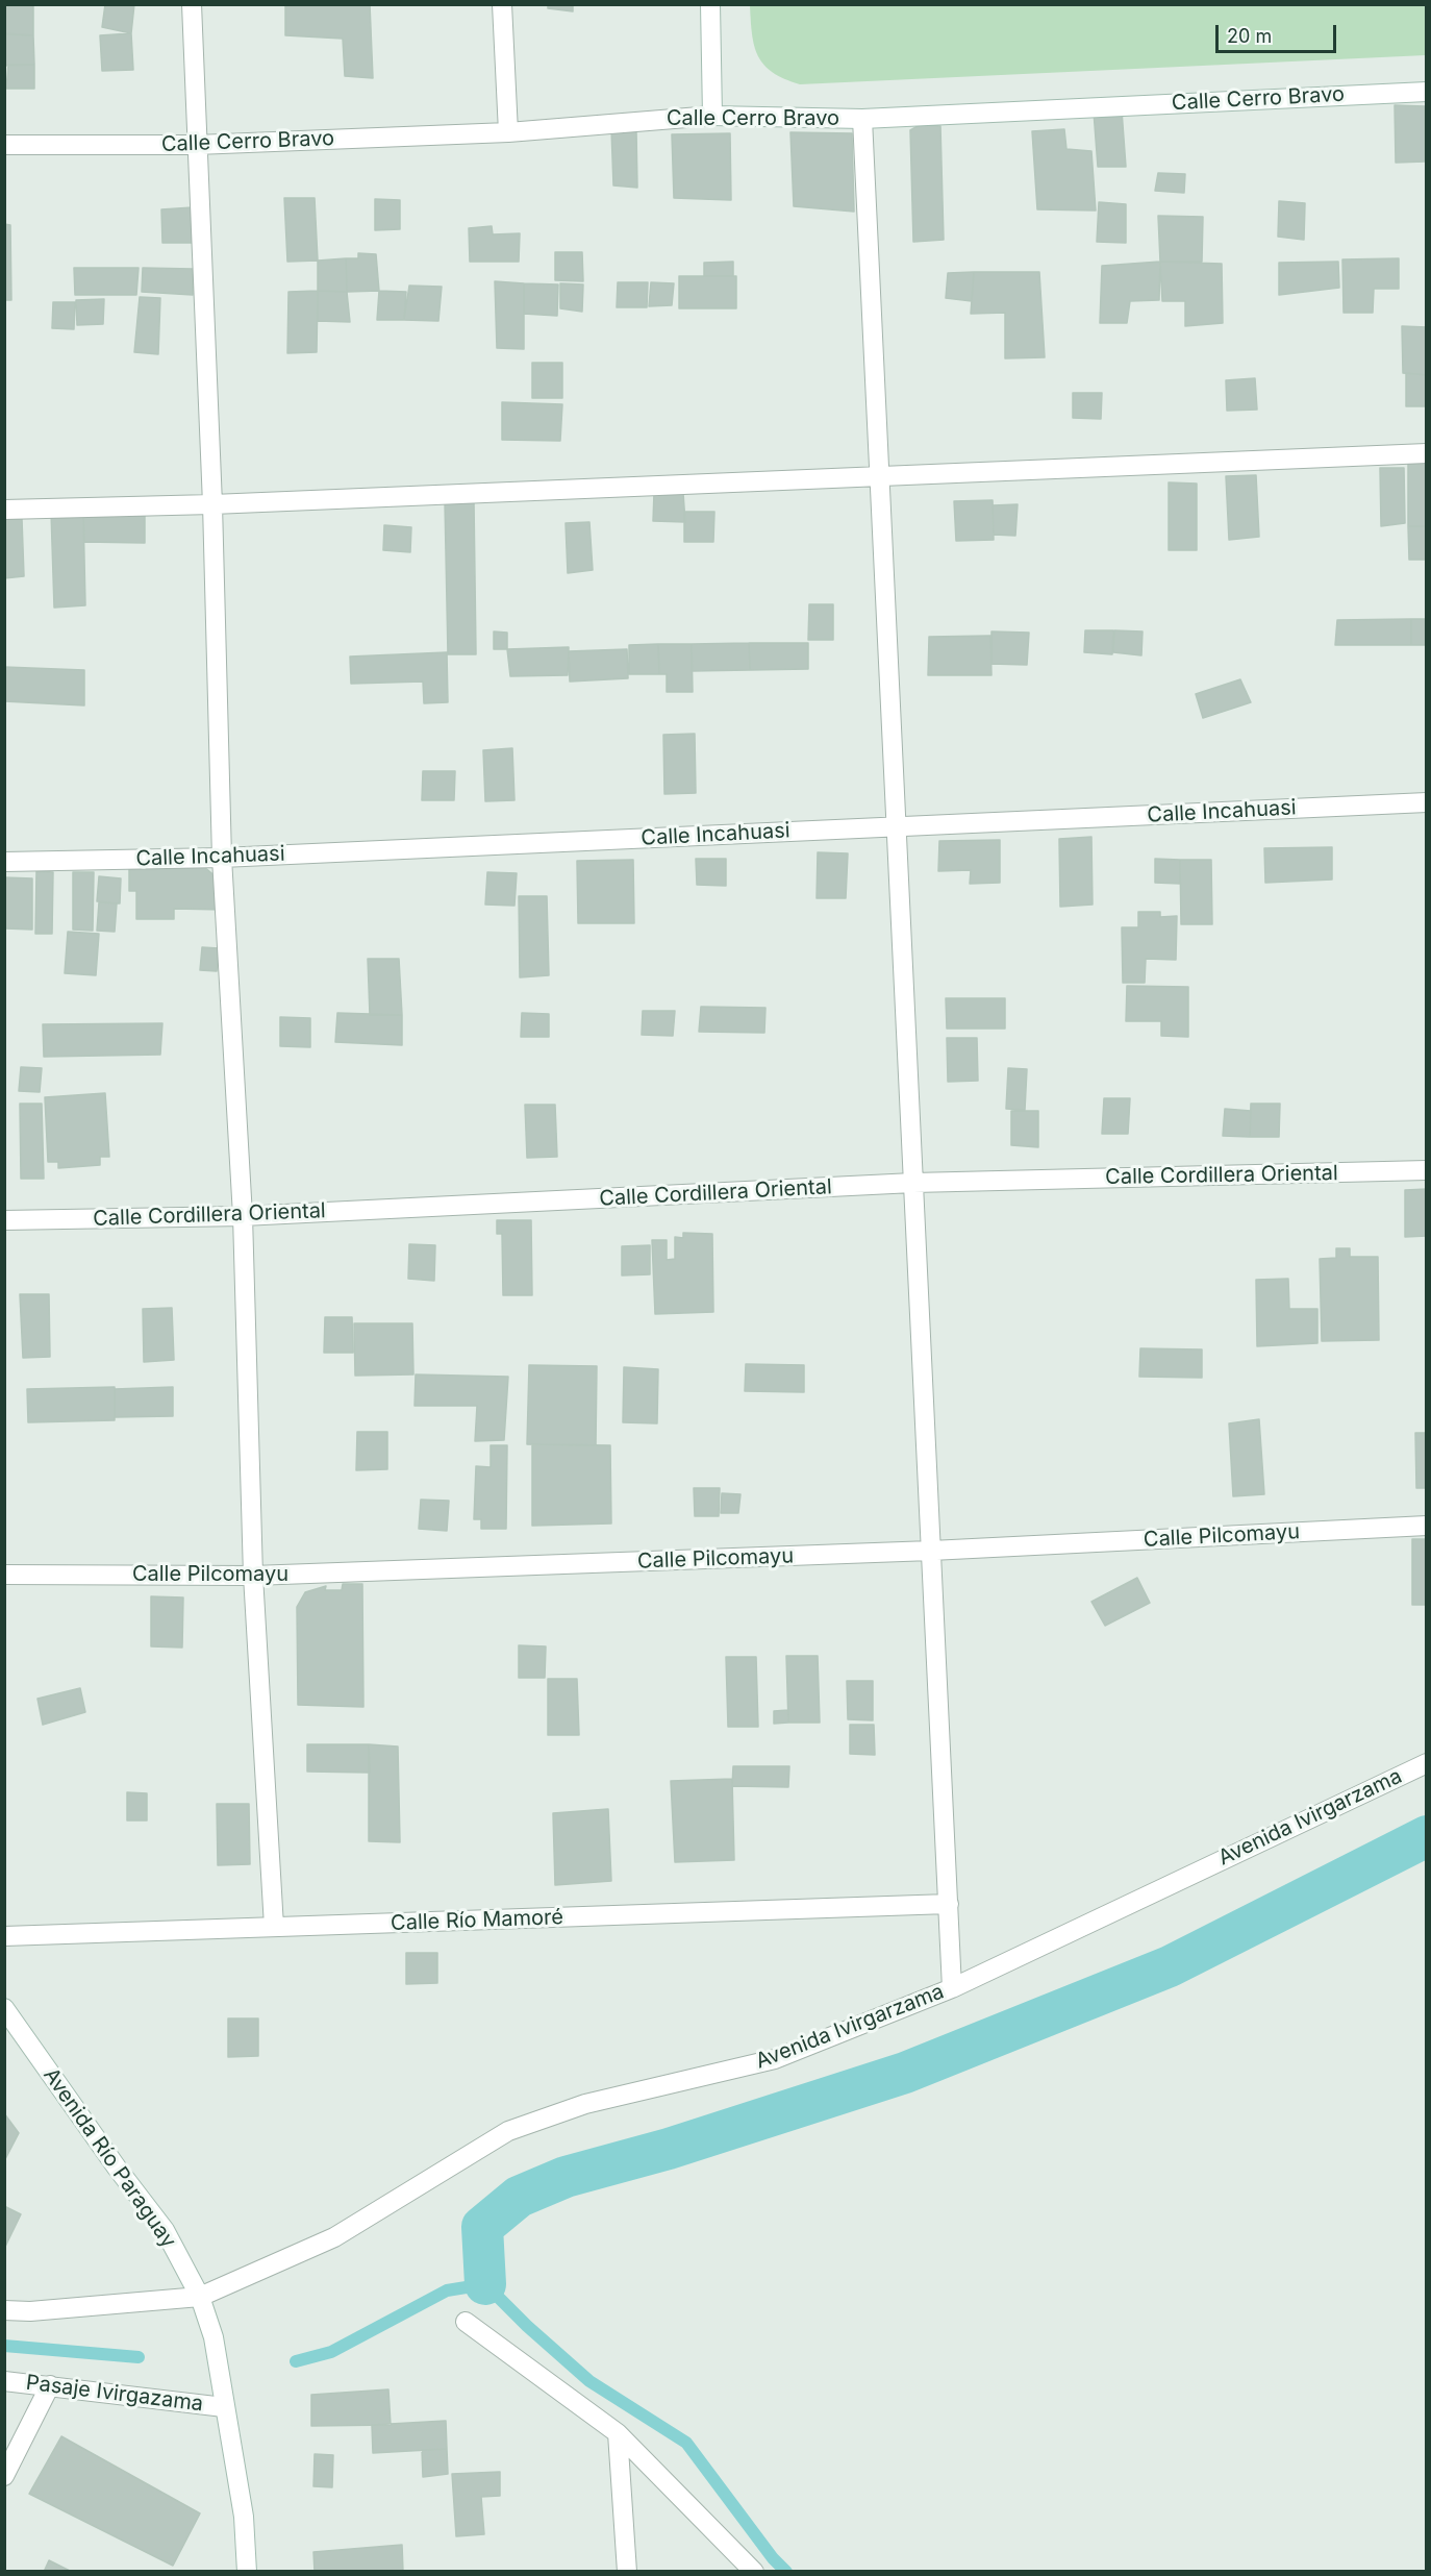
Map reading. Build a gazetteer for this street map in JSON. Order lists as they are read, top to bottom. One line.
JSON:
{"streets":{"street":["Calle Cerro Bravo","Calle Incahuasi","Calle Cordillera Oriental","Calle Pilcomayu","Avenida Ivirgarzama","Calle Río Mamoré","Avenida Río Paraguay","Pasaje Ivirgazama"]},"crossings":[["Avenida Ivirgarzama","Avenida Río Paraguay"],["Avenida Río Paraguay","Pasaje Ivirgazama"]],"scale_bar":"20 m"}
